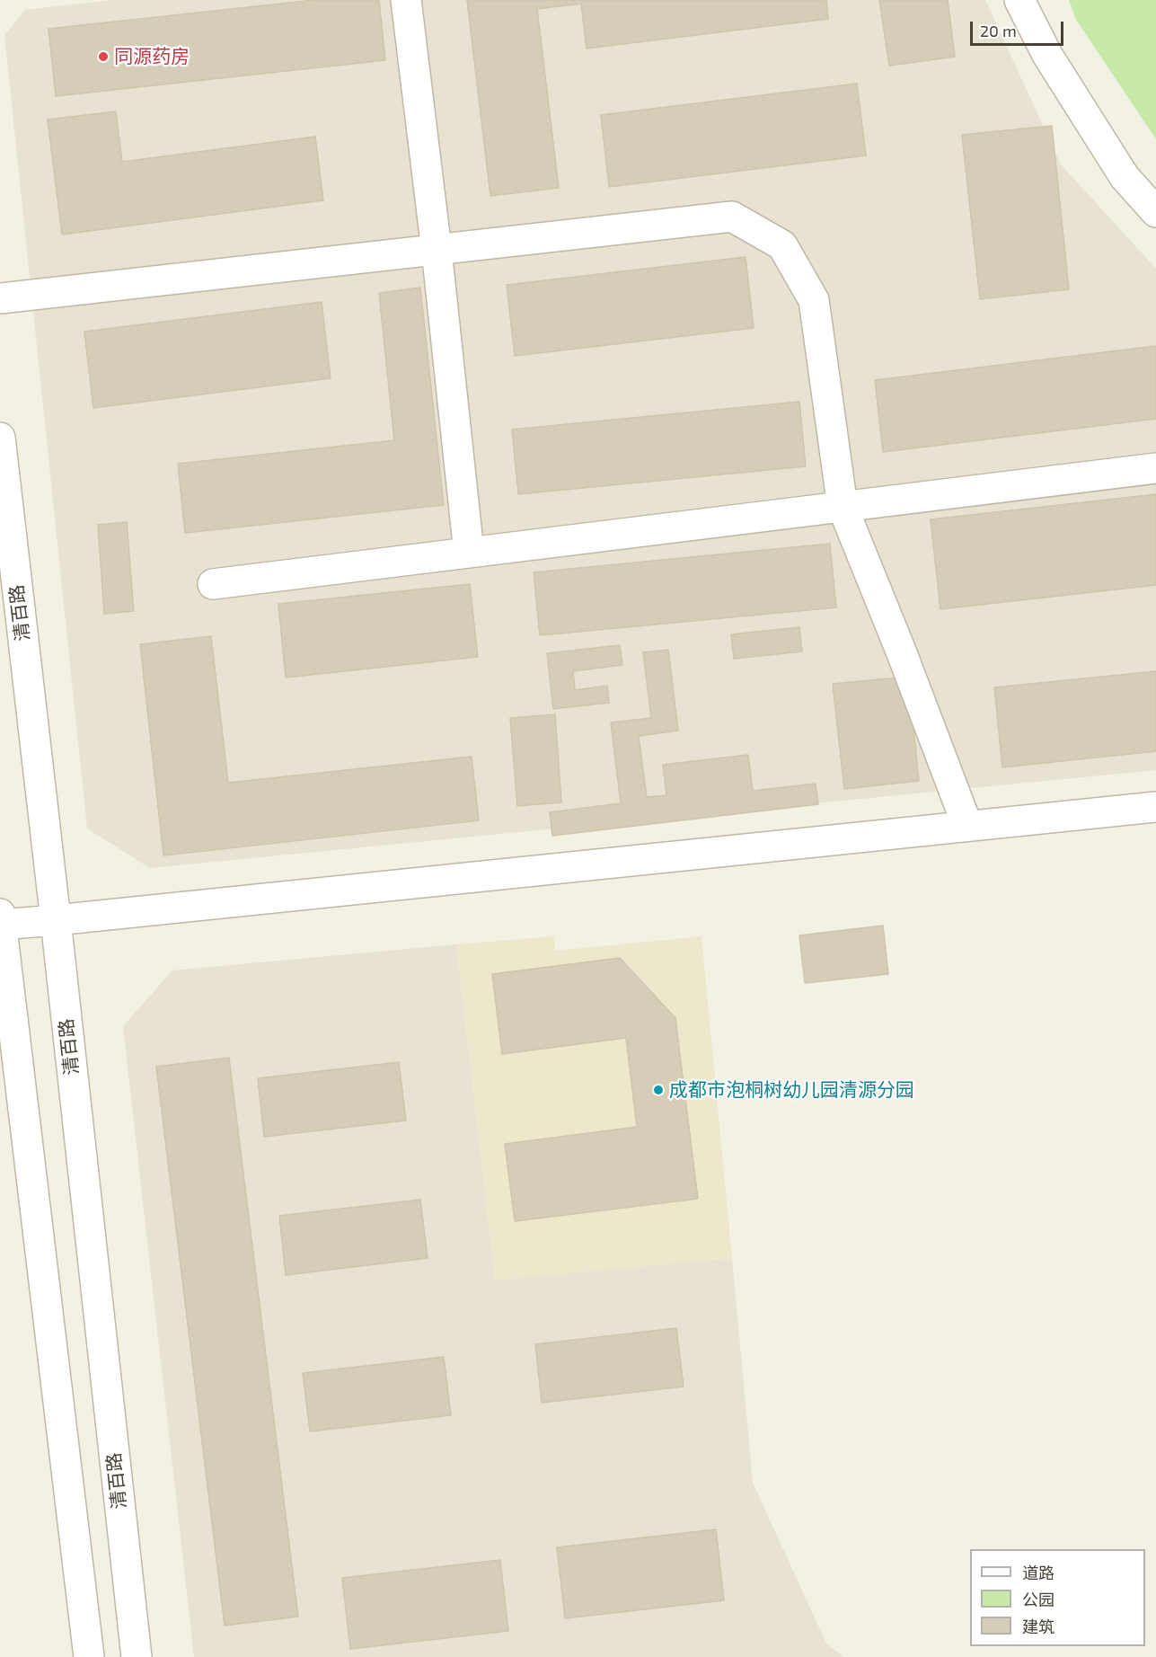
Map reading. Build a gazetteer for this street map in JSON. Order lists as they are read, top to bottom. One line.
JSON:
{"streets":{"street":["清百路"]},"places":["同源药房","成都市泡桐树幼儿园清源分园"],"legend":["道路","公园","建筑"],"scale_bar":"20 m"}
